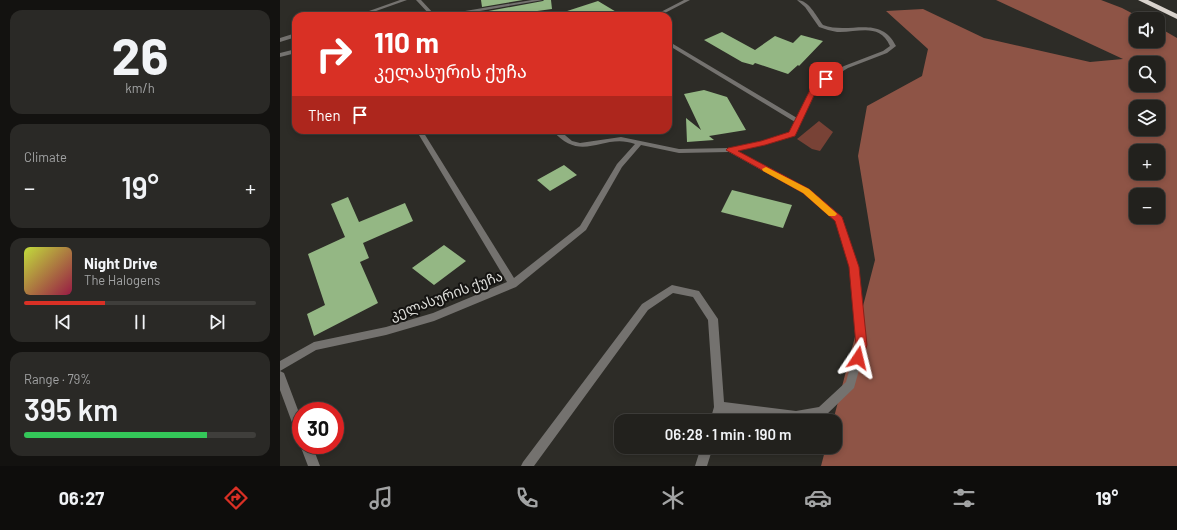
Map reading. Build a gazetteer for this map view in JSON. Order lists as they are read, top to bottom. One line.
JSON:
{"streets":{"street":["კელასურის ქუჩა"]},"page":{"tile":[["26","km/h"],"Climate",["Range · 79%","395 km"]],"map_buttons":["+","−"],"turn":["110 m","კელასურის ქუჩა"],"then":"Then","heat":["−","19°","+"],"song":["Night Drive","The Halogens"],"limit":"30","trip":"06:28 · 1 min · 190 m","tabs":["06:27","19°"]}}
